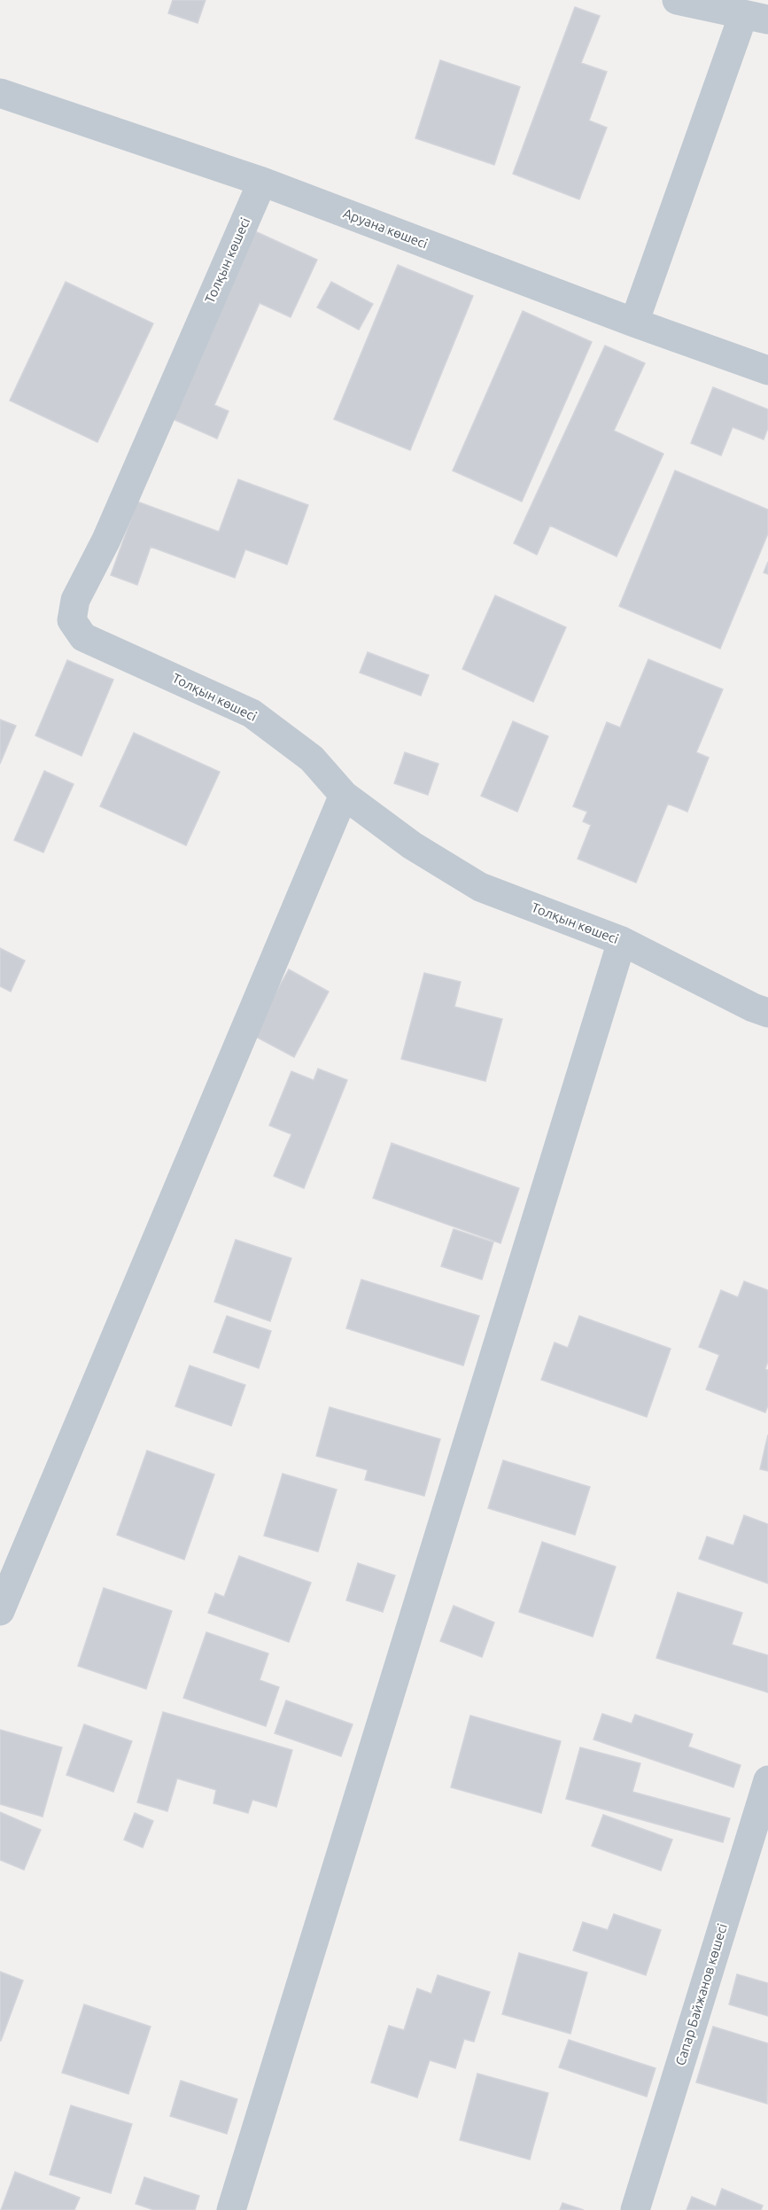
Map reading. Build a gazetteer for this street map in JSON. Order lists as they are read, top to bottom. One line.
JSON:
{"streets":{"street":["Аруана көшесі","Толқын көшесі","Сапар Байжанов көшесі"]},"crossings":[["Аруана көшесі","Толқын көшесі"]]}
